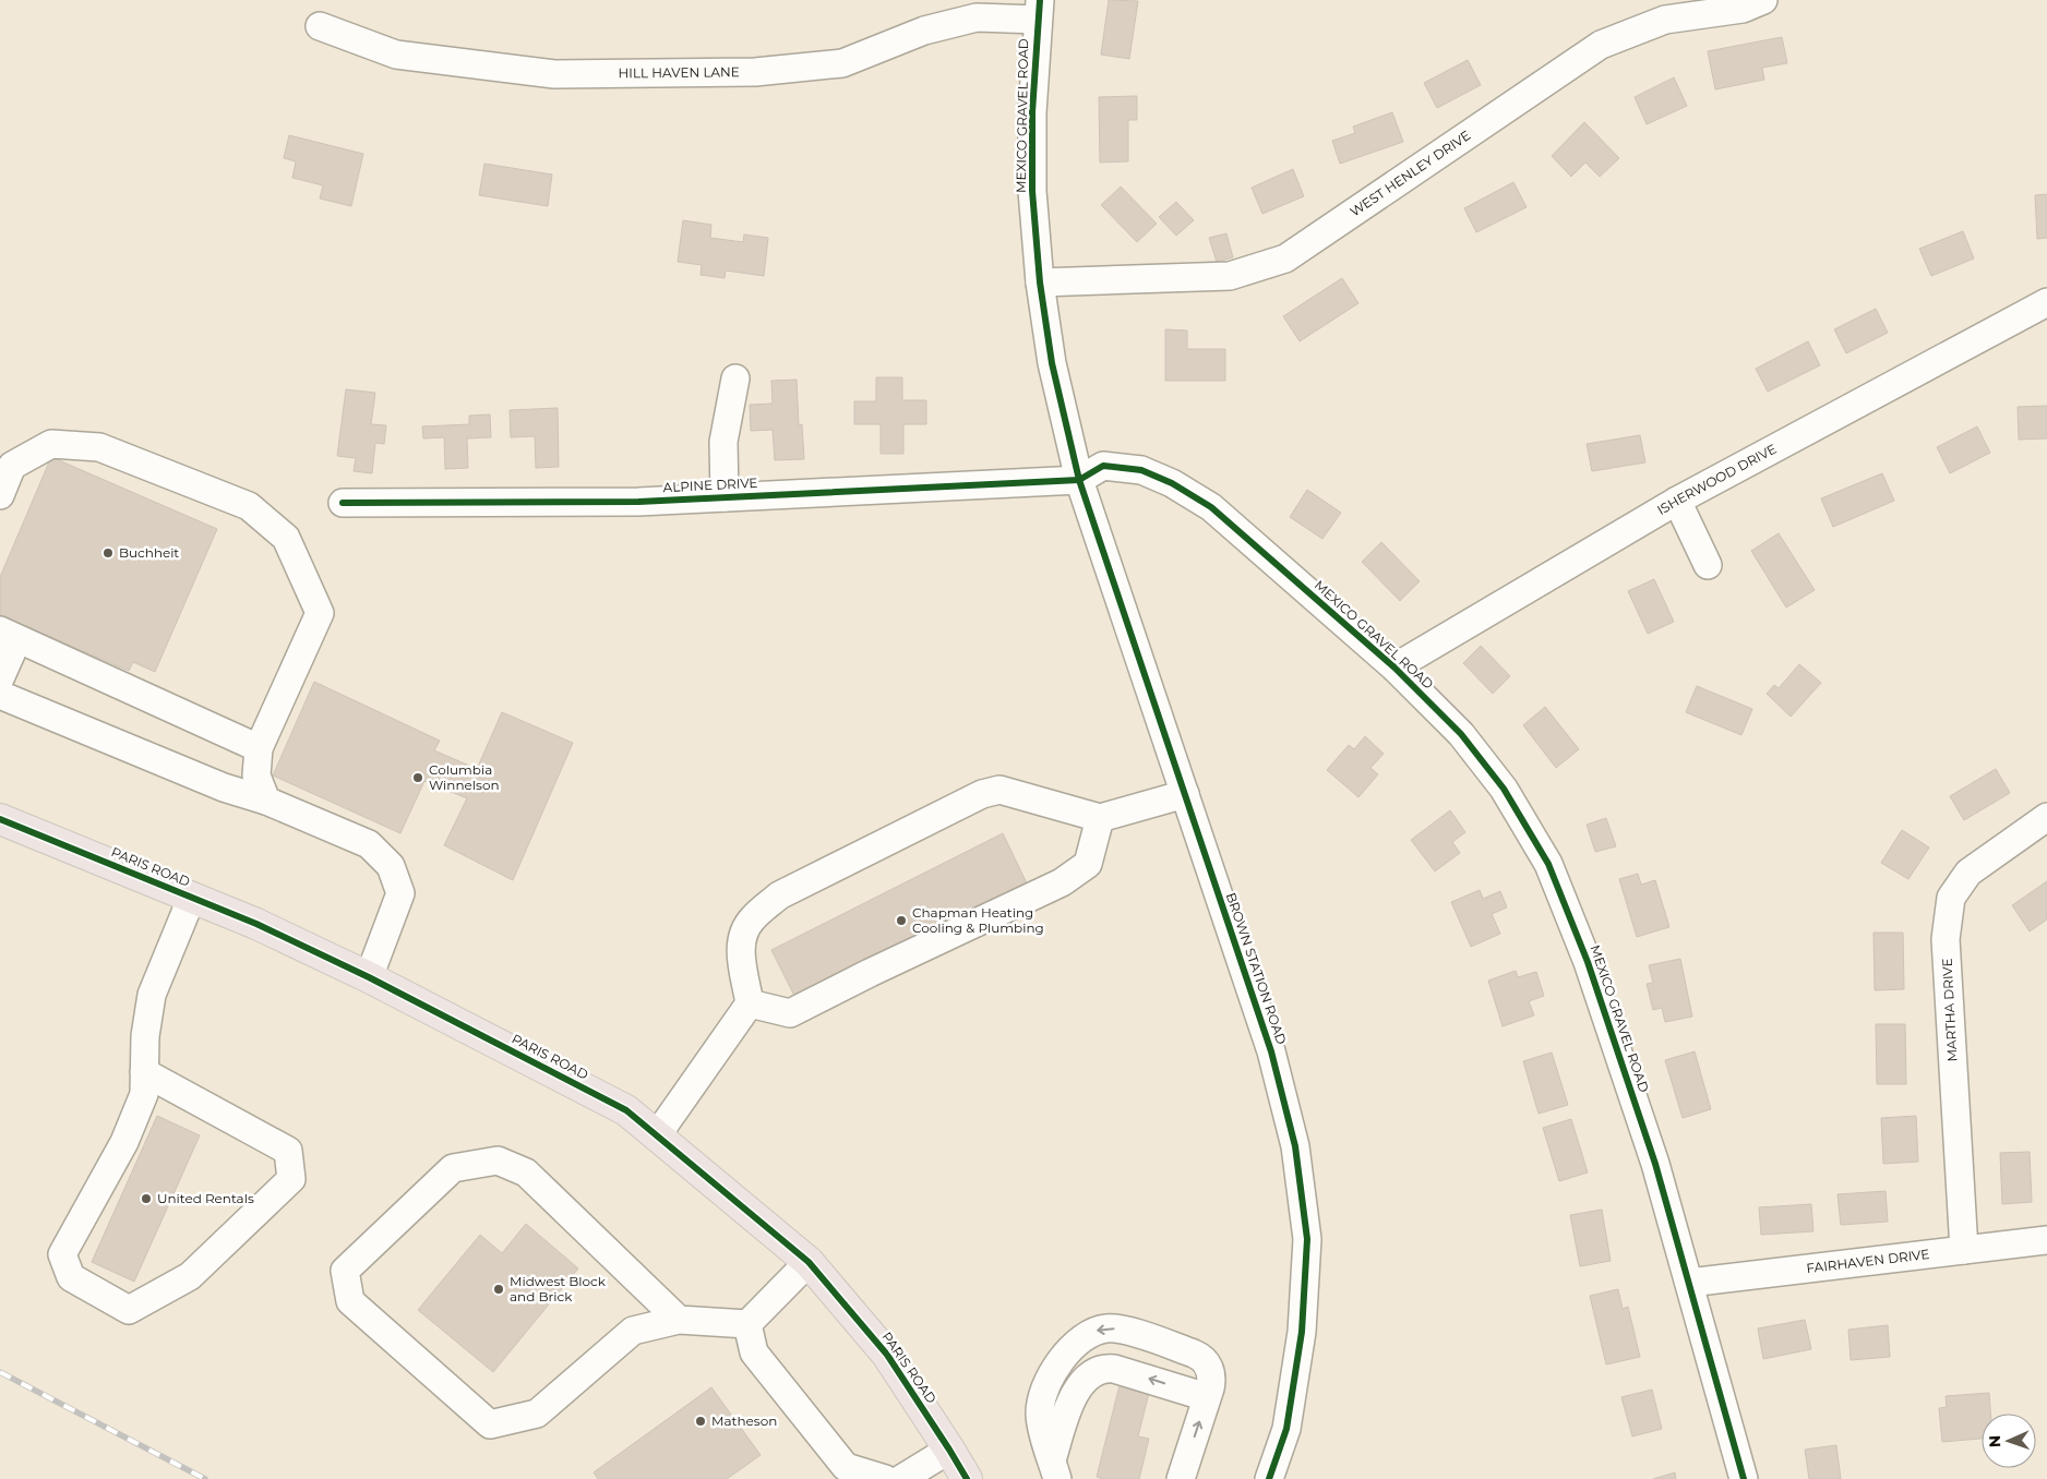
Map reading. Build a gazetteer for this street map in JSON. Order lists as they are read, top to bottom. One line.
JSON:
{"streets":{"main road":["PARIS ROAD"],"street":["HILL HAVEN LANE","MEXICO GRAVEL ROAD","WEST HENLEY DRIVE","ISHERWOOD DRIVE","ALPINE DRIVE","BROWN STATION ROAD","MARTHA DRIVE","FAIRHAVEN DRIVE"]},"crossings":[["HILL HAVEN LANE","MEXICO GRAVEL ROAD"],["MEXICO GRAVEL ROAD","WEST HENLEY DRIVE"],["MEXICO GRAVEL ROAD","ISHERWOOD DRIVE"],["MEXICO GRAVEL ROAD","ALPINE DRIVE"],["MEXICO GRAVEL ROAD","BROWN STATION ROAD"],["MEXICO GRAVEL ROAD","FAIRHAVEN DRIVE"],["ALPINE DRIVE","BROWN STATION ROAD"],["MARTHA DRIVE","FAIRHAVEN DRIVE"]],"places":["Buchheit","Columbia Winnelson","Chapman Heating Cooling & Plumbing","United Rentals","Midwest Block and Brick","Matheson"],"north":"left"}
